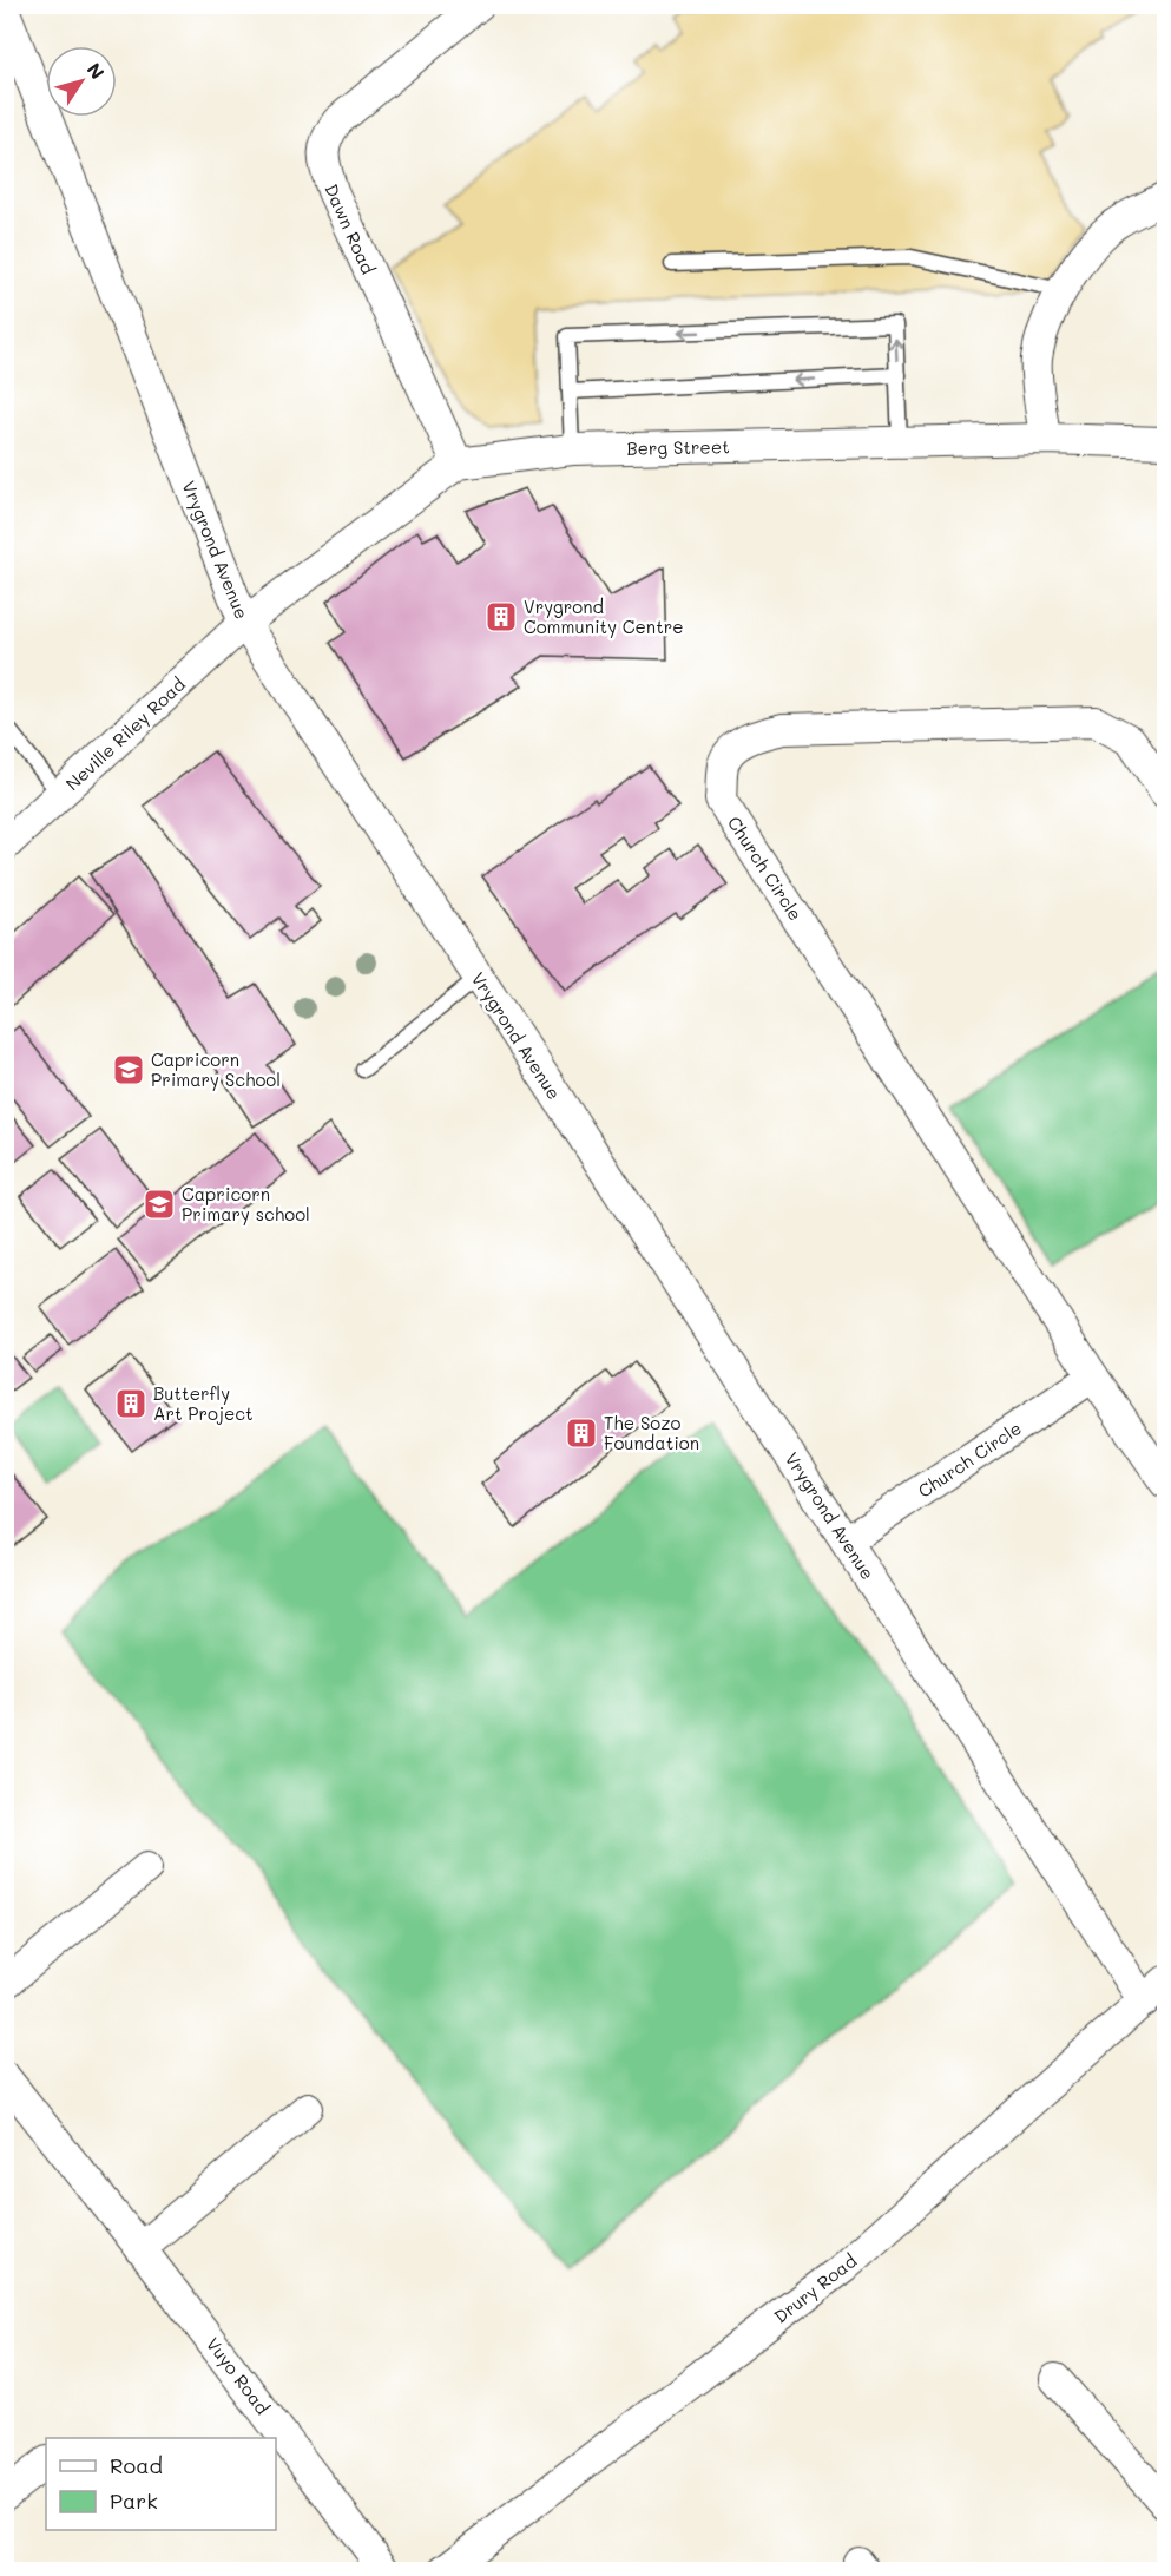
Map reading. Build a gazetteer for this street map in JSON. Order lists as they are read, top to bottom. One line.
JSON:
{"streets":{"street":["Dawn Road","Berg Street","Vrygrond Avenue","Neville Riley Road","Church Circle","Drury Road","Vuyo Road"]},"crossings":[["Dawn Road","Berg Street"],["Berg Street","Vrygrond Avenue"],["Berg Street","Neville Riley Road"],["Vrygrond Avenue","Neville Riley Road"],["Vrygrond Avenue","Church Circle"],["Vrygrond Avenue","Drury Road"]],"places":{"building":["Vrygrond Community Centre","Butterfly Art Project","The Sozo Foundation"],"school or university":["Capricorn Primary School","Capricorn Primary school"]},"legend":["Road","Park"],"north":"top right"}
